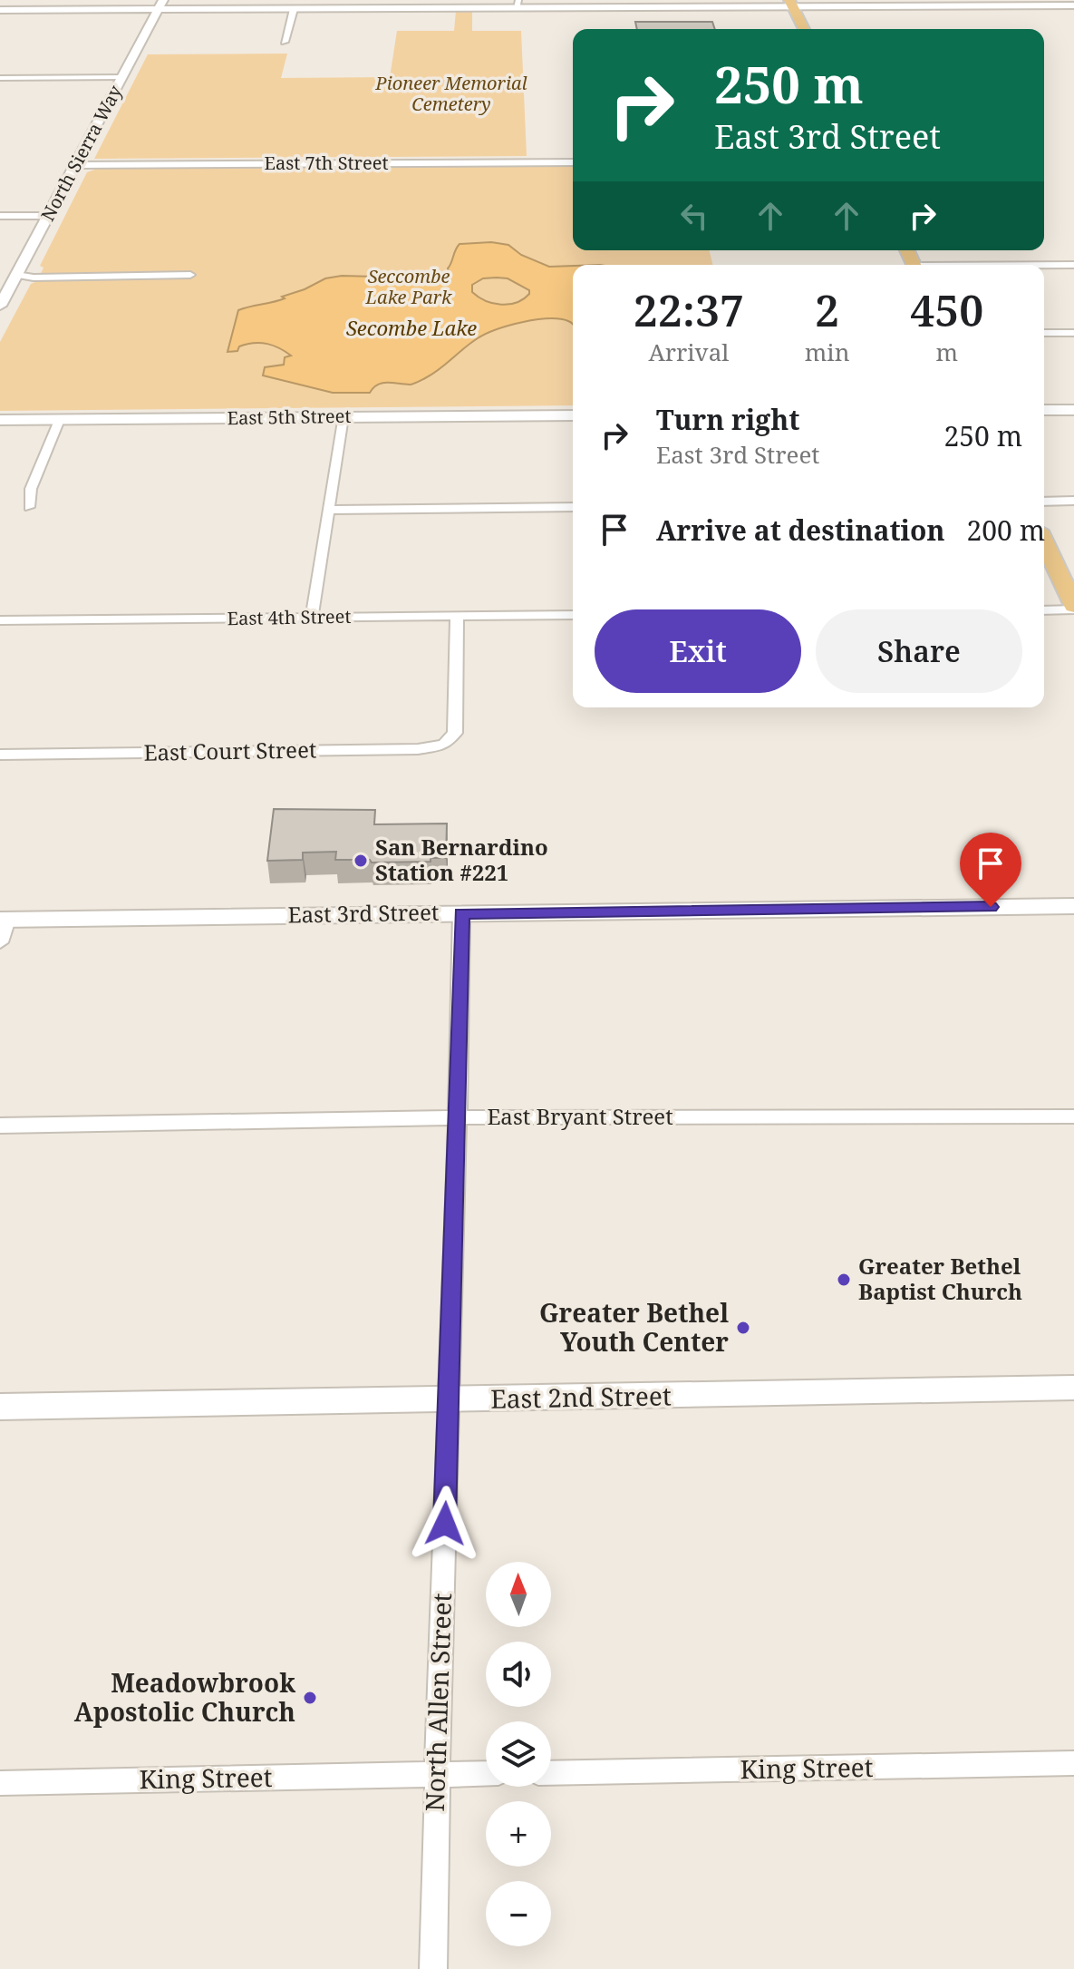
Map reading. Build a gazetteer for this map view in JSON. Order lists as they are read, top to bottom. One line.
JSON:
{"streets":{"main road":["East 5th Street","East 3rd Street"],"street":["North Sierra Way","East 7th Street","East 4th Street","East Court Street","East Bryant Street","East 2nd Street","North Allen Street","King Street"]},"crossings":[["North Sierra Way","East 7th Street"],["East 4th Street","East Court Street"],["East 3rd Street","North Allen Street"],["East Bryant Street","North Allen Street"],["East 2nd Street","North Allen Street"],["North Allen Street","King Street"]],"water":["Secombe Lake"],"parks":["Pioneer Memorial Cemetery","Seccombe Lake Park"],"places":["San Bernardino Station #221","Greater Bethel Baptist Church","Greater Bethel Youth Center","Meadowbrook Apostolic Church"],"north":"top","page":{"turn":["250 m","East 3rd Street"],"eta":["22:37","Arrival","2","min","450","m"],"list":[{"name":"Turn right","note":"East 3rd Street","value":"250 m"},{"name":"Arrive at destination","value":"200 m"}],"buttons":["Exit","Share"],"map_buttons":["+","−"]}}
